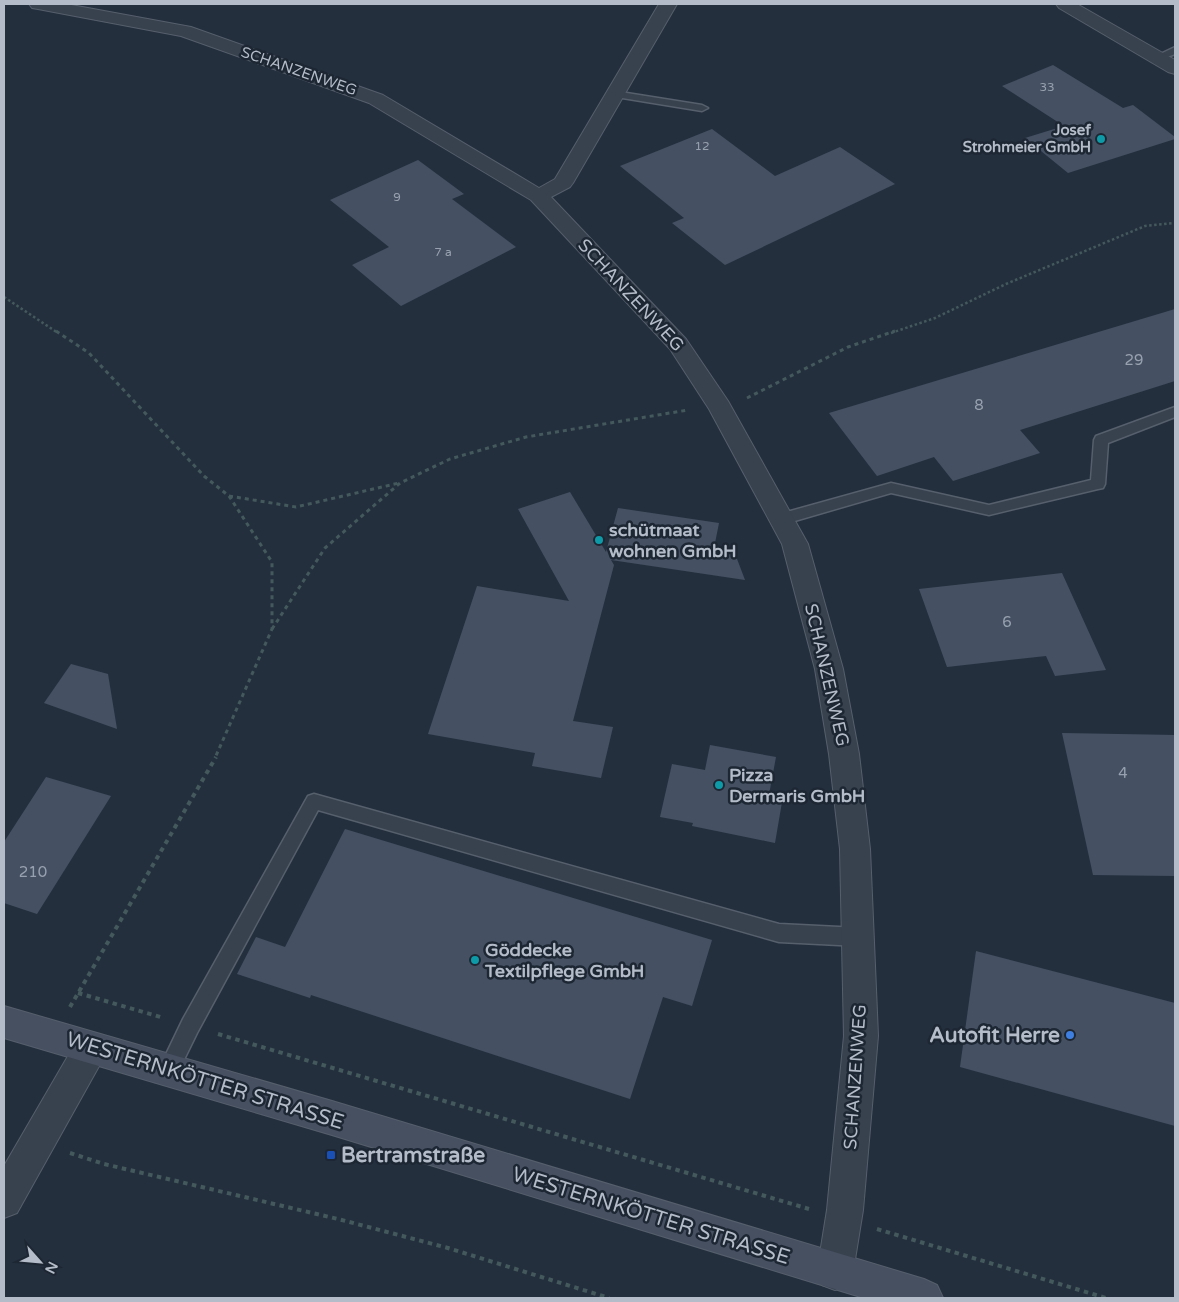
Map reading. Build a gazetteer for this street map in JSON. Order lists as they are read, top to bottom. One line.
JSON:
{"streets":{"street":["SCHANZENWEG","WESTERNKÖTTER STRASSE"]},"crossings":[["SCHANZENWEG","WESTERNKÖTTER STRASSE"]],"places":{"other":["Josef Strohmeier GmbH","schütmaat wohnen GmbH","Pizza Dermaris GmbH","Göddecke Textilpflege GmbH","Autofit Herre"],"transit":["Bertramstraße"]},"house_numbers":["33","12","9","7 a","29","8","6","4","210"],"north":"bottom right"}
